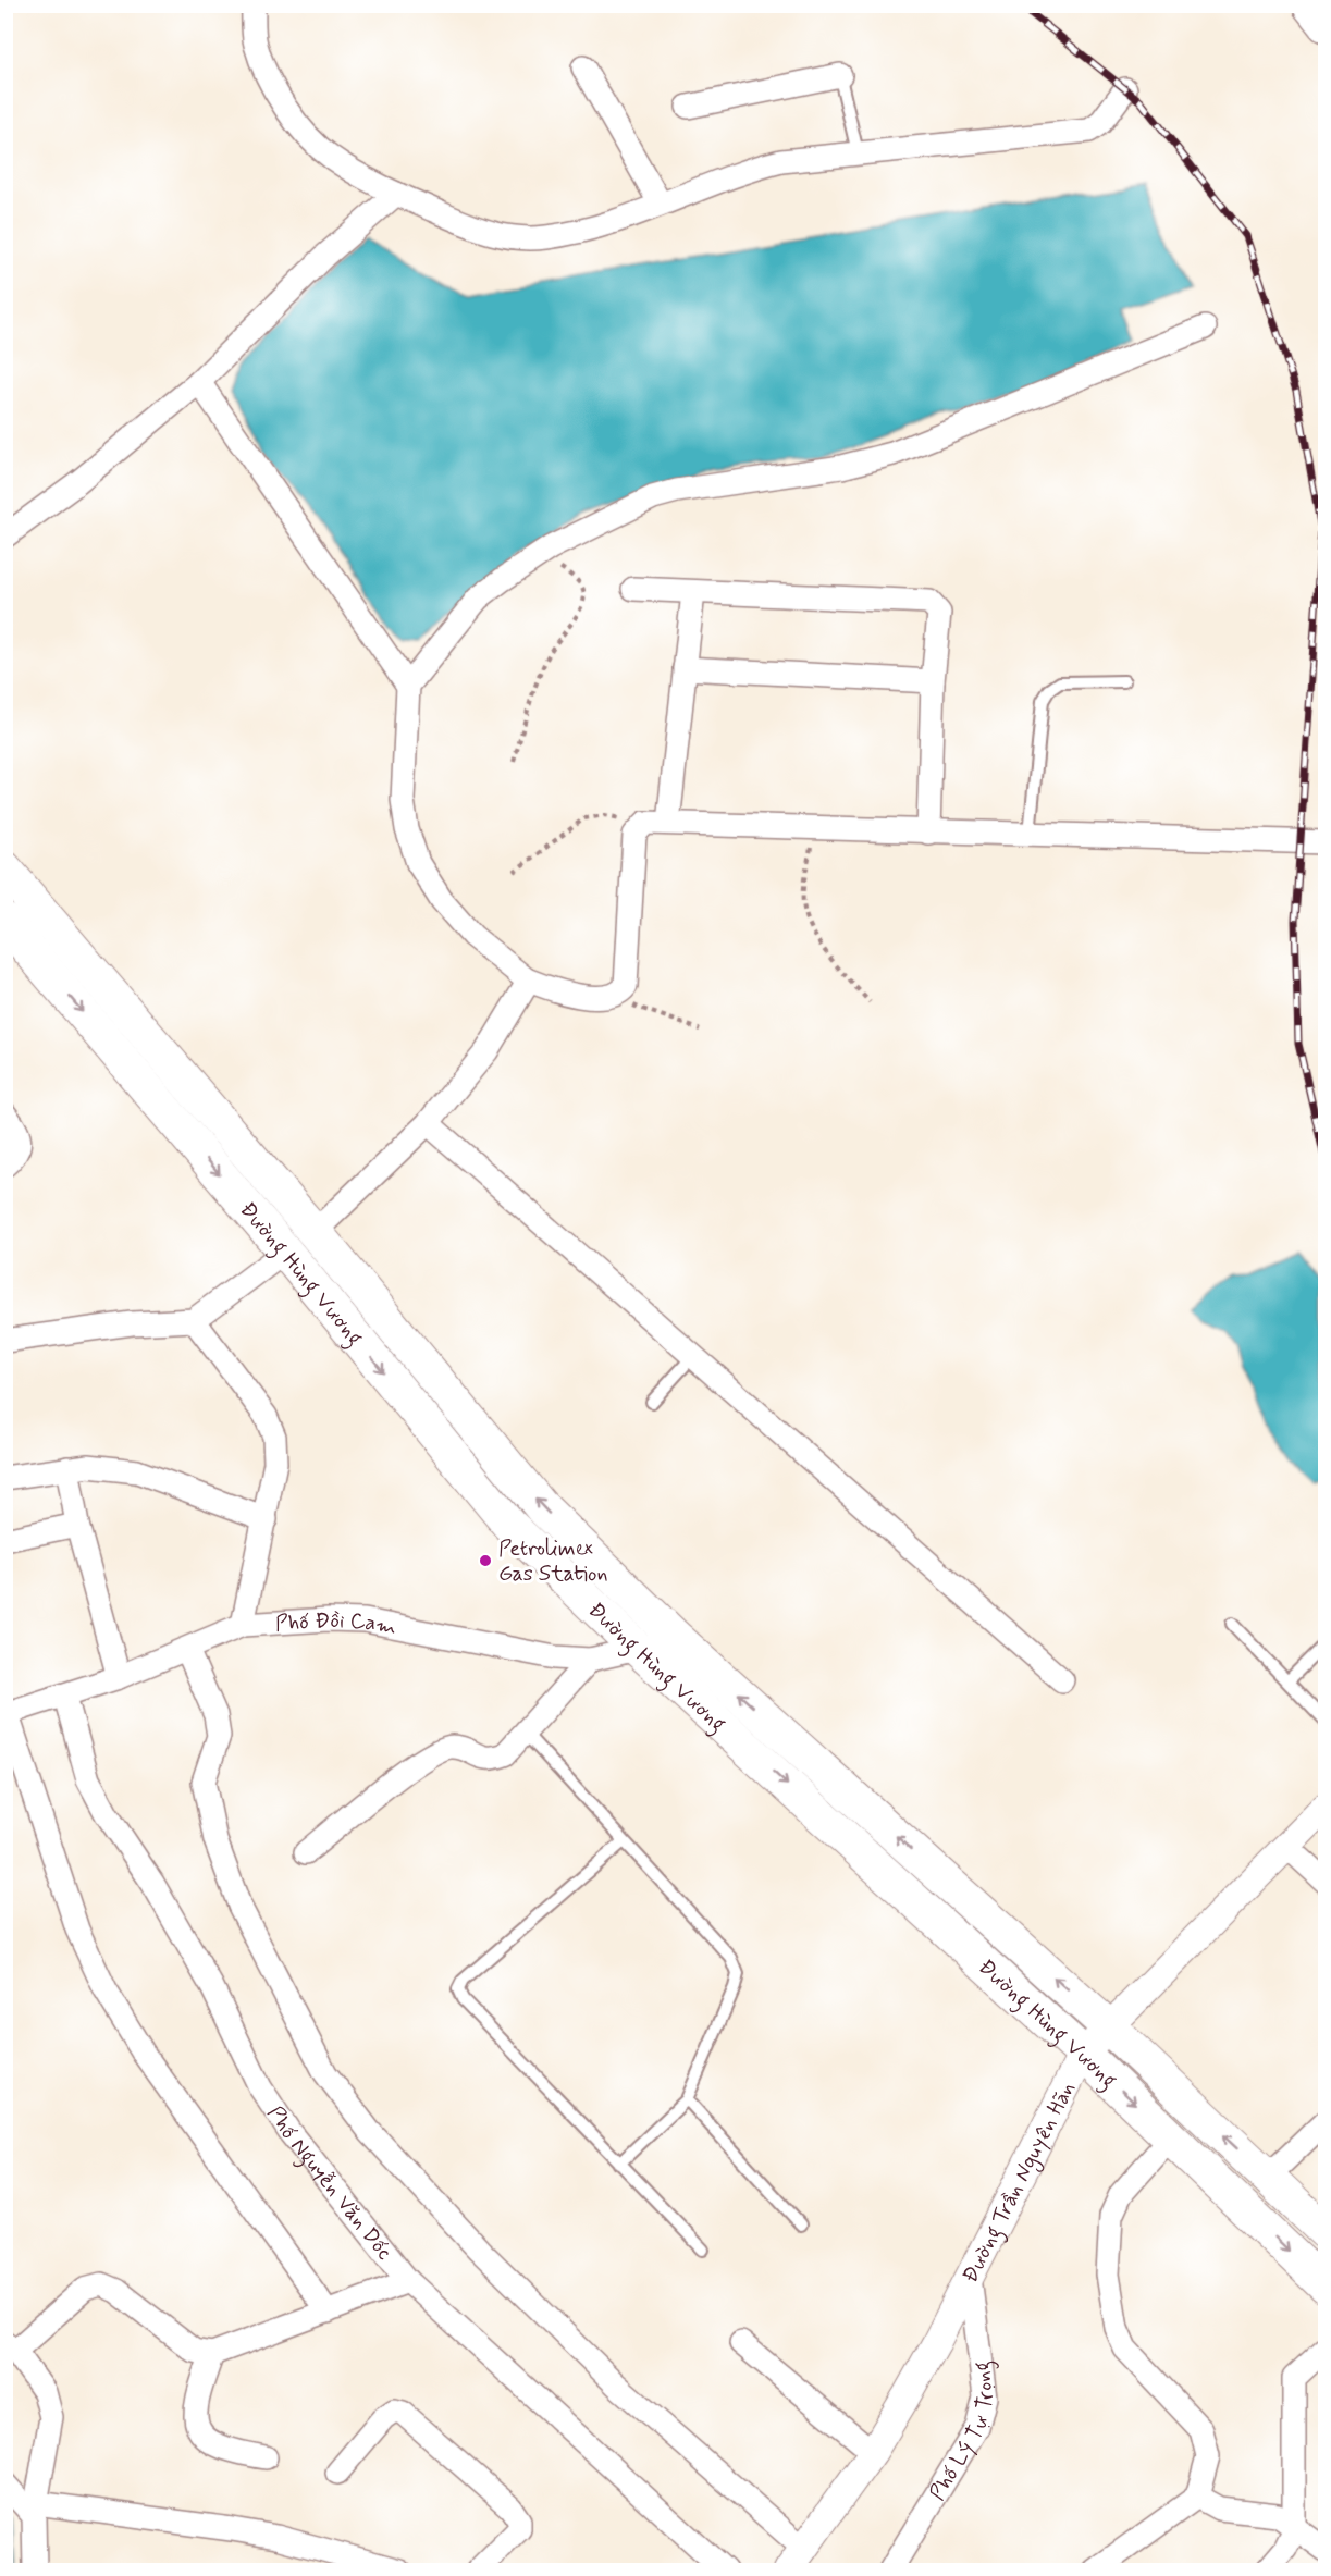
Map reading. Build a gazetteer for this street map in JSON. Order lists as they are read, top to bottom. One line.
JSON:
{"streets":{"main road":["Đường Hùng Vương"],"street":["Phố Đồi Cam","Phố Nguyễn Văn Dốc","Đường Trần Nguyên Hãn","Phố Lý Tự Trọng"]},"crossings":[["Đường Hùng Vương","Phố Đồi Cam"],["Đường Hùng Vương","Đường Trần Nguyên Hãn"],["Phố Đồi Cam","Phố Nguyễn Văn Dốc"],["Đường Trần Nguyên Hãn","Phố Lý Tự Trọng"]],"places":["Petrolimex Gas Station"]}
